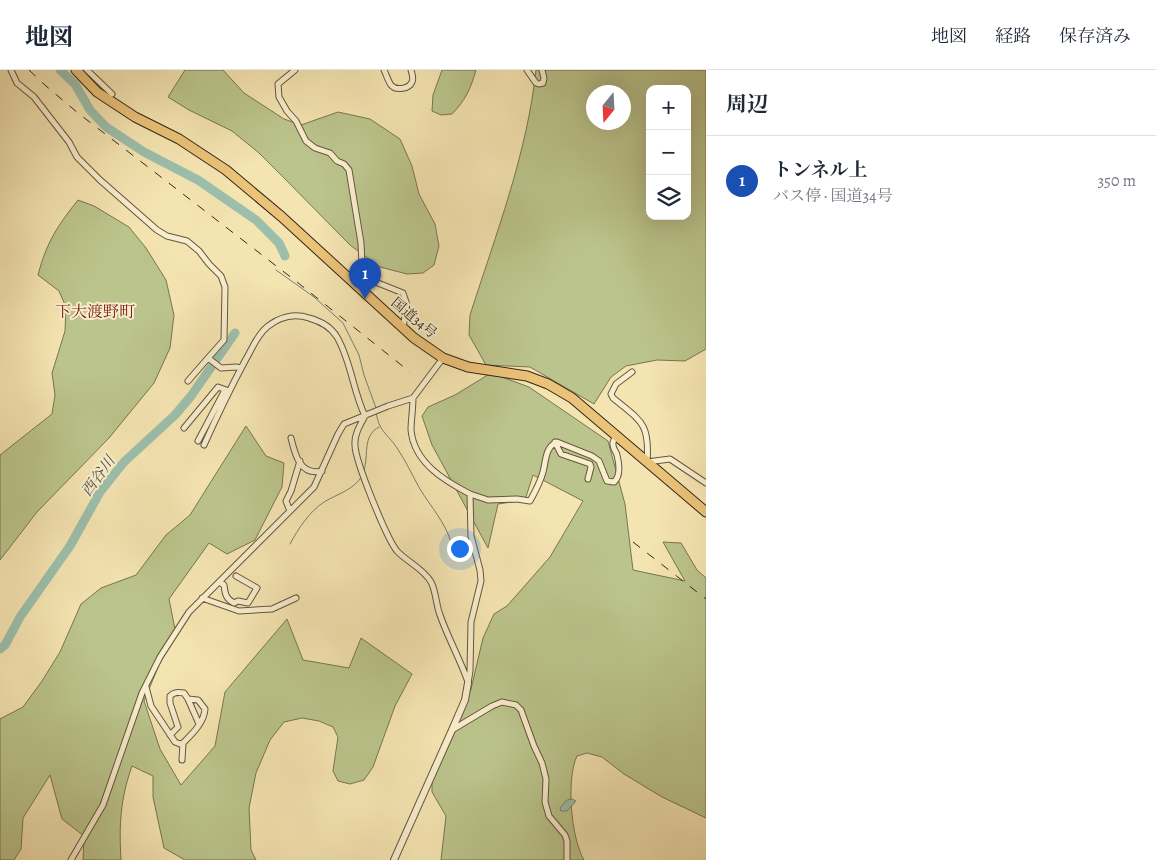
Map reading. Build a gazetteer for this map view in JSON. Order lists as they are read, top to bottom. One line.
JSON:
{"streets":{"highway":["国道34号"]},"districts":["下大渡野町"],"water":["西谷川"],"north":"bottom","page":{"header":"地図","nav":["地図","経路","保存済み"],"heading":"周辺","map_buttons":["+","−"],"list":[{"mark":"1","name":"トンネル上","note":"バス停 · 国道34号","value":"350 m"}],"pins":"1"}}
